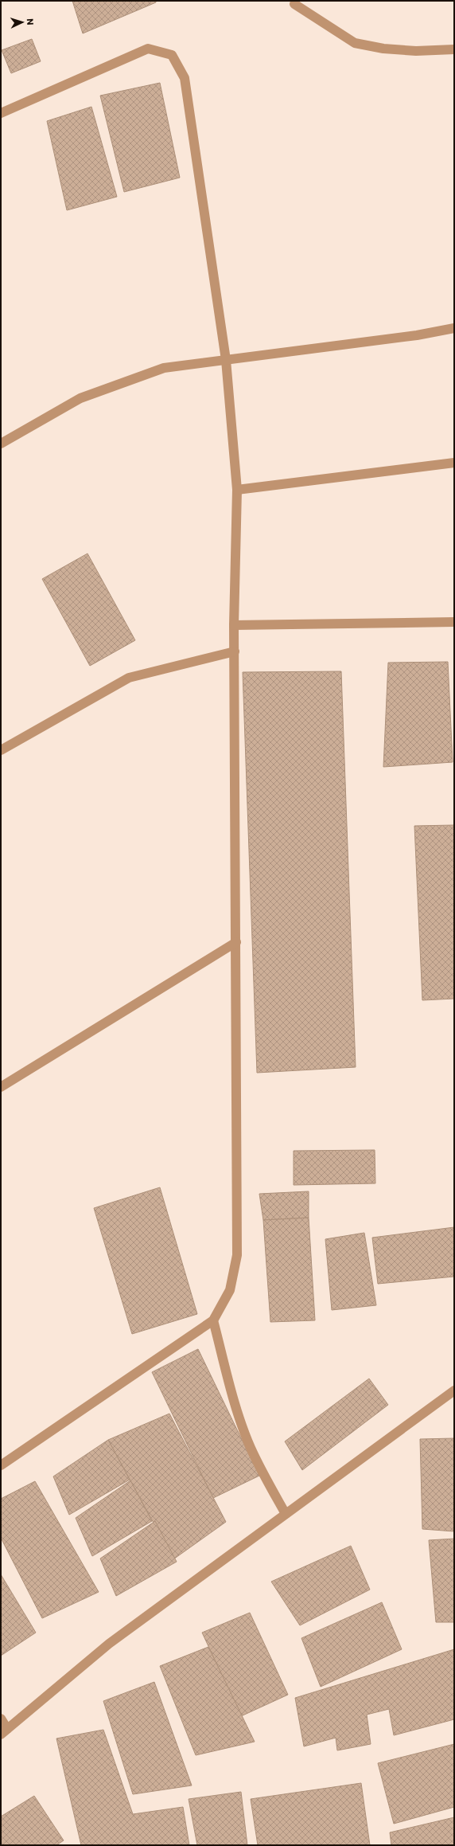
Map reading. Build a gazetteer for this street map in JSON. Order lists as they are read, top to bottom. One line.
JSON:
{"north":"right"}
